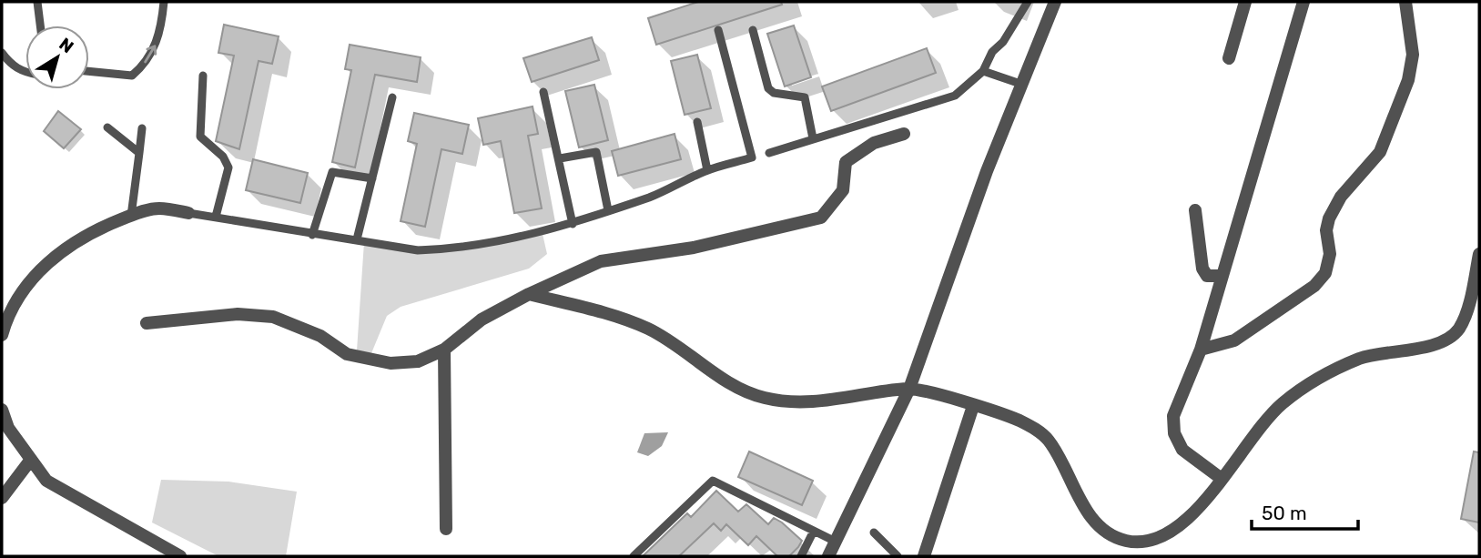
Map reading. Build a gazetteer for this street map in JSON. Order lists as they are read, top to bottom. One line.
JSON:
{"scale_bar":"50 m","north":"top right"}
